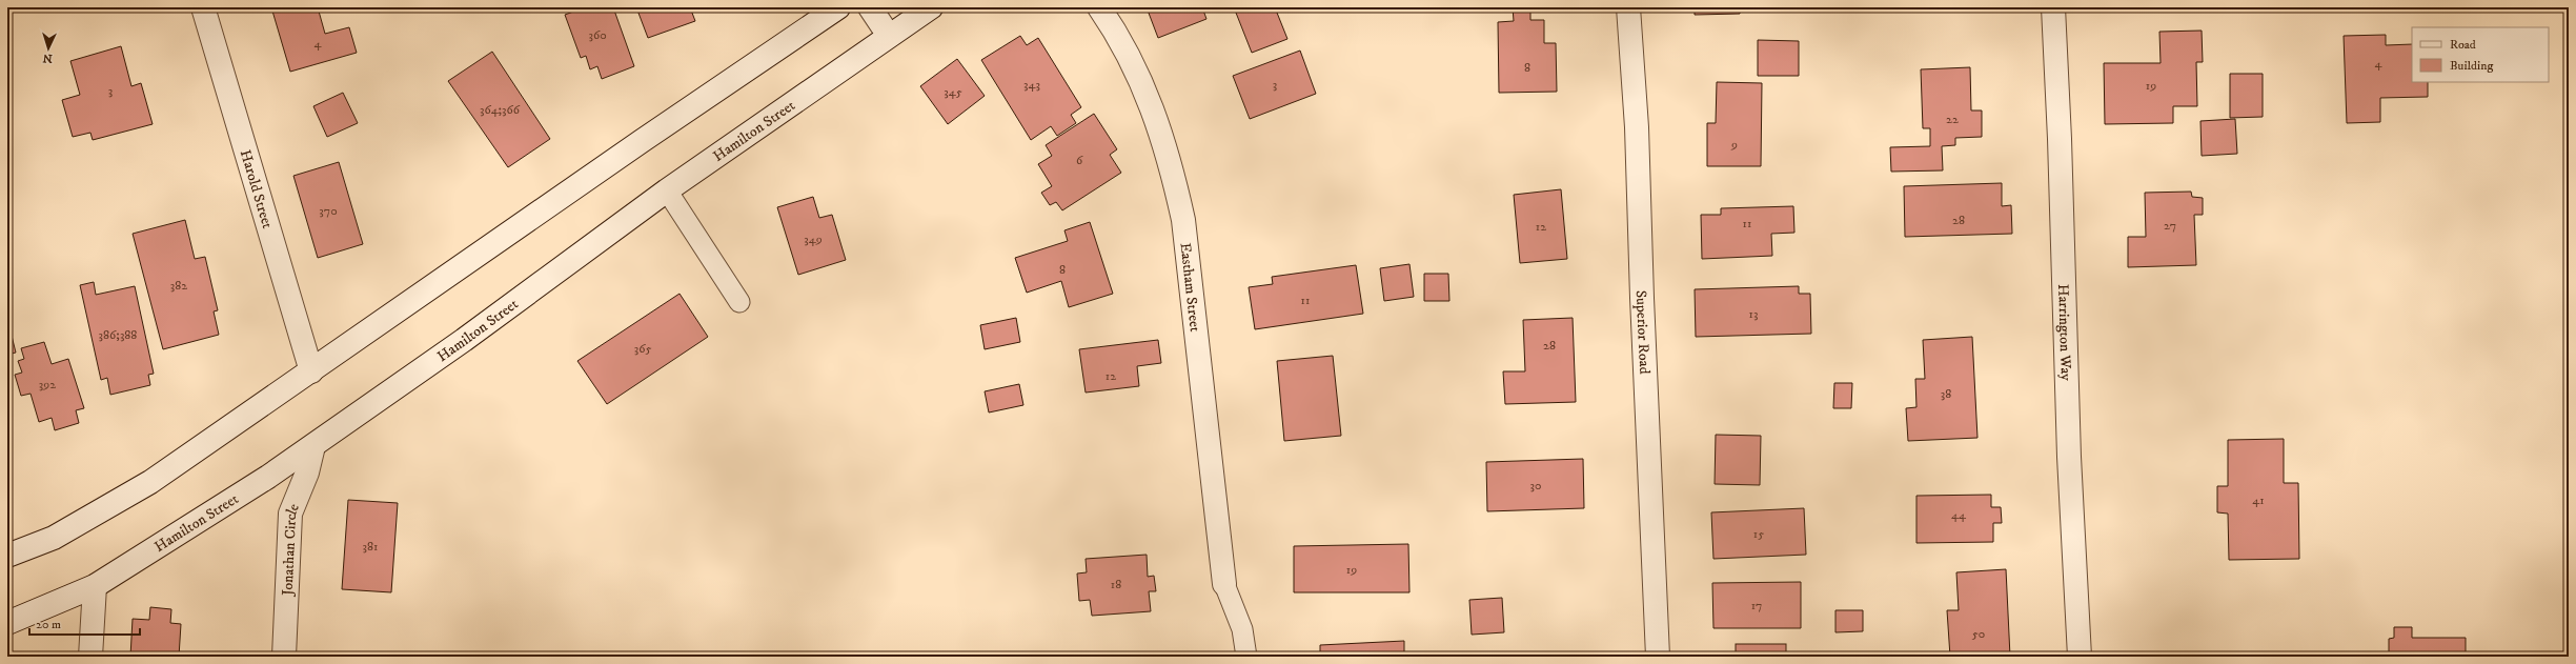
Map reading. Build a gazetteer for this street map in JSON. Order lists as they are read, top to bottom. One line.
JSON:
{"streets":{"street":["Hamilton Street","Harold Street","Eastham Street","Superior Road","Harrington Way","Jonathan Circle"]},"crossings":[["Hamilton Street","Jonathan Circle"]],"house_numbers":["360","4","4","8","343","3","19","3","345","364;366","22","9","6","370","28","11","27","12","349","8","382","11","13","386;388","28","365","12","392","38","30","41","44","15","381","19","18","17","50"],"legend":["Road","Building"],"scale_bar":"20 m","north":"bottom"}
